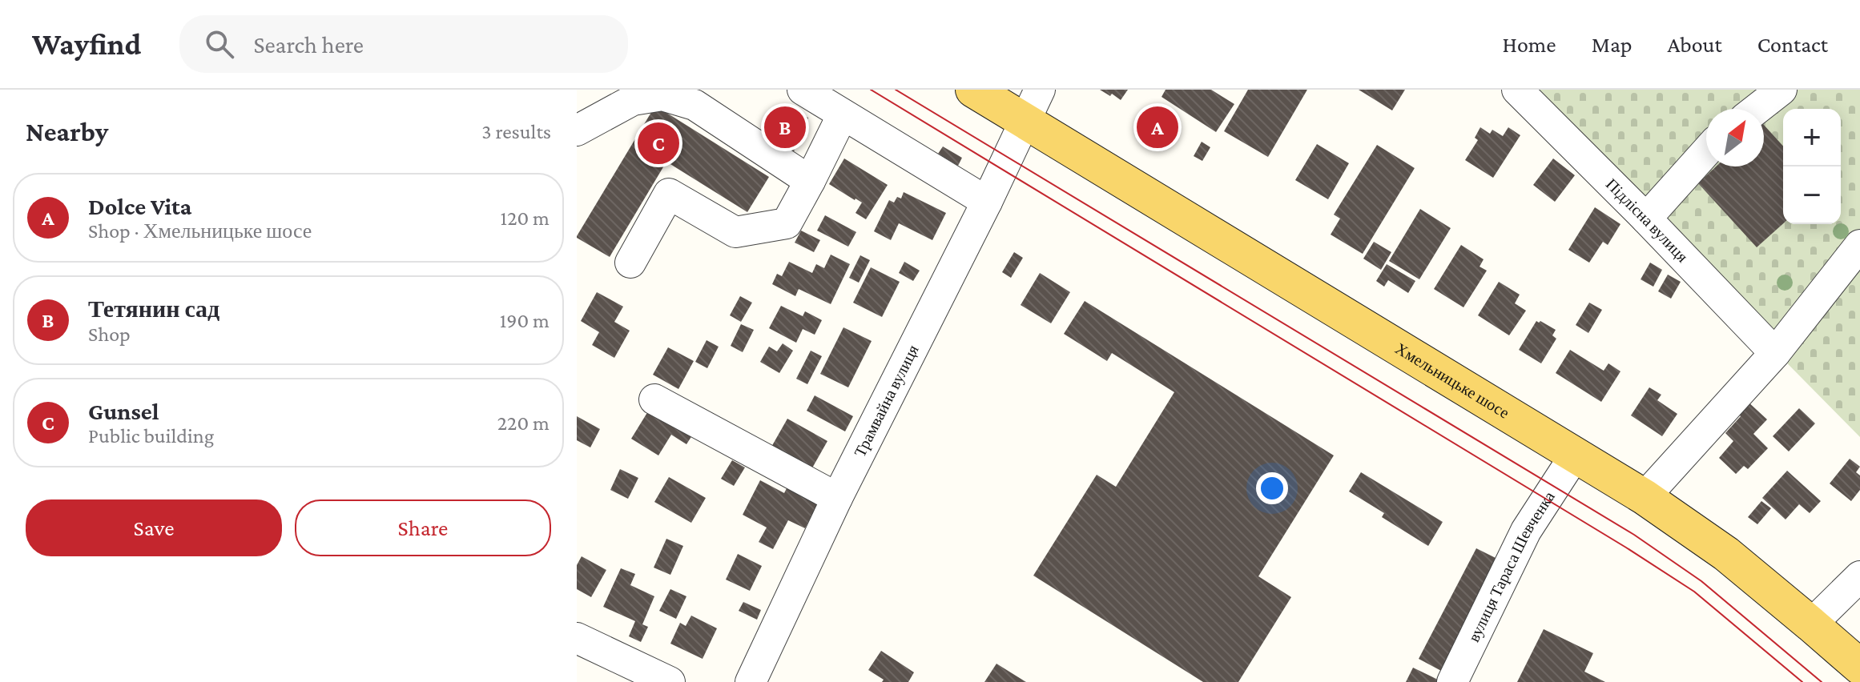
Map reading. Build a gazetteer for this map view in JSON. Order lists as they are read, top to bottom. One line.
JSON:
{"streets":{"main road":["Хмельницьке шосе"],"street":["Підлісна вулиця","Трамвайна вулиця","вулиця Тараса Шевченка"]},"crossings":[["Хмельницьке шосе","Трамвайна вулиця"],["Хмельницьке шосе","вулиця Тараса Шевченка"]],"north":"top right","page":{"header":"Wayfind","search":"Search here","nav":["Home","Map","About","Contact"],"heading":["Nearby","3 results"],"pins":["A","B","C"],"map_buttons":["+","−"],"list":[{"mark":"A","name":"Dolce Vita","note":"Shop · Хмельницьке шосе","value":"120 m"},{"mark":"B","name":"Тетянин сад","note":"Shop","value":"190 m"},{"mark":"C","name":"Gunsel","note":"Public building","value":"220 m"}],"buttons":["Save","Share"]}}
